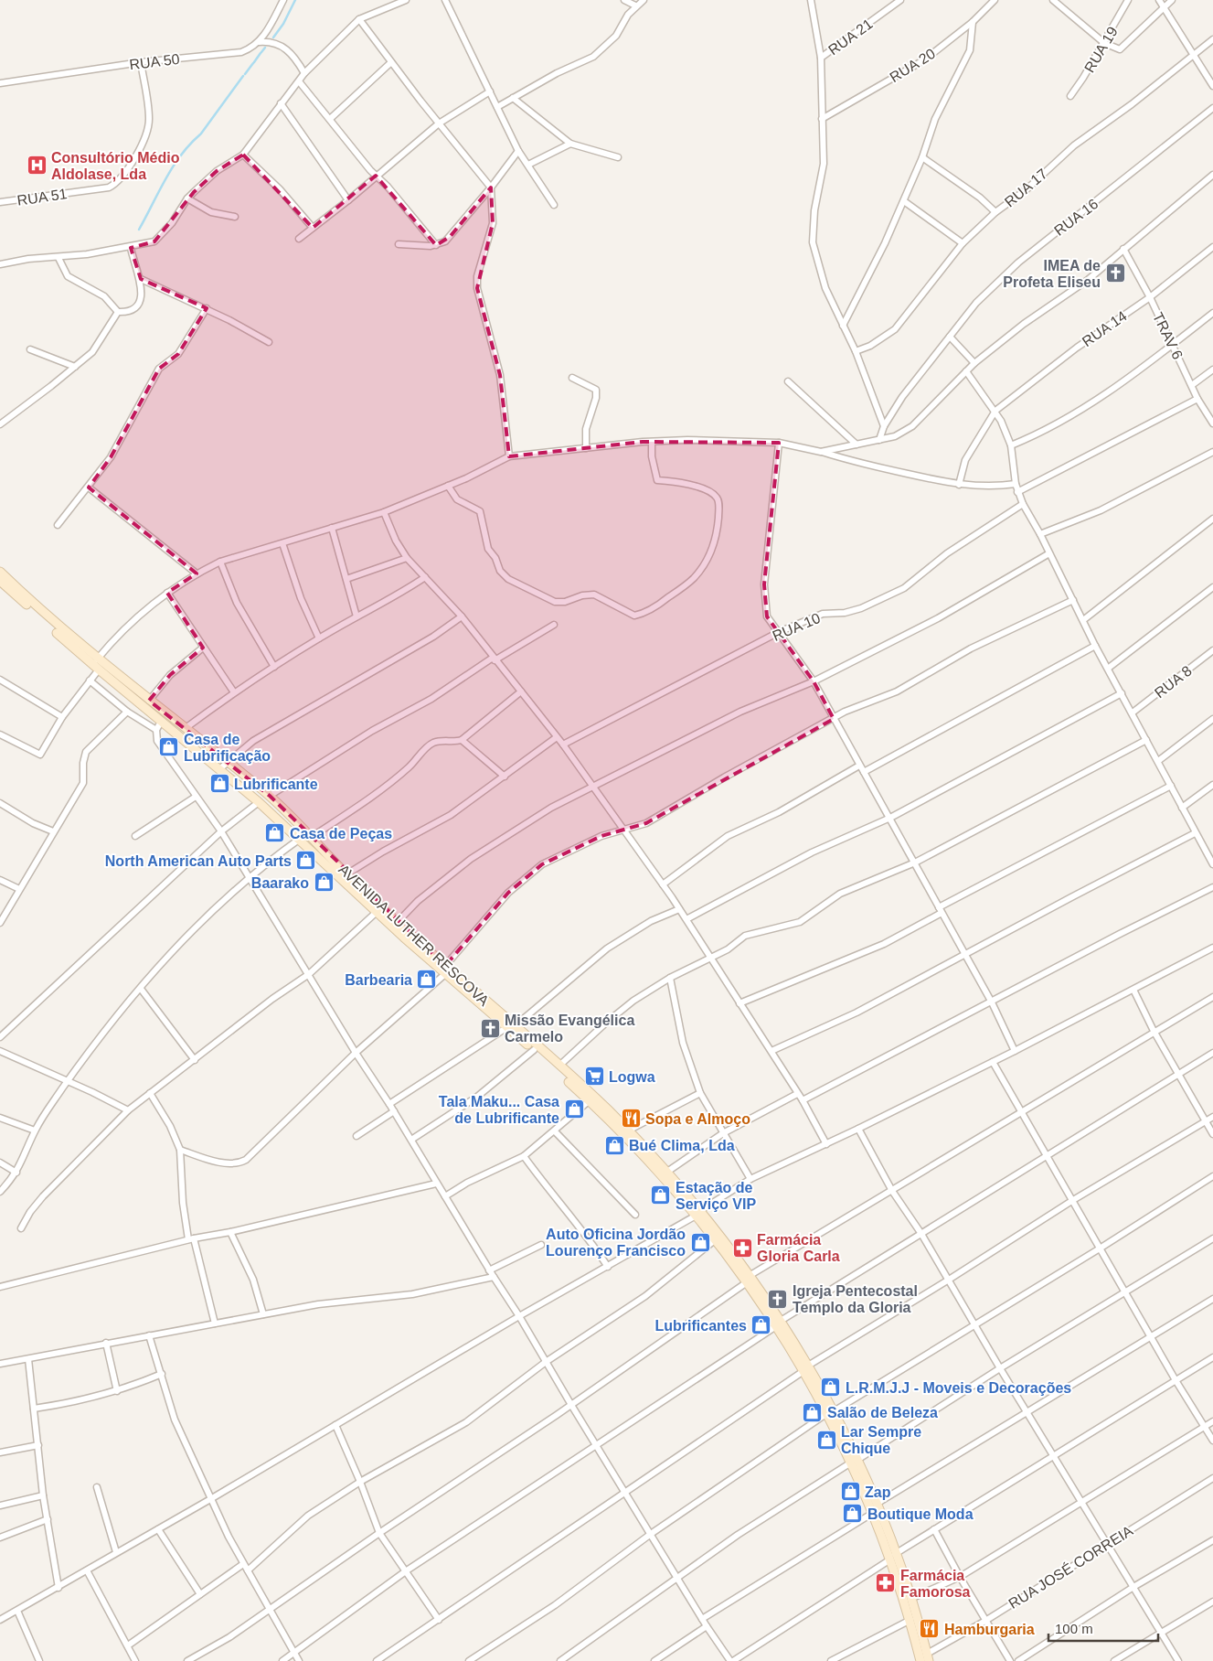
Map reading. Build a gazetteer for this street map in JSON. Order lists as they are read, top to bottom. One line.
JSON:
{"streets":{"main road":["AVENIDA LUTHER RESCOVA"],"street":["RUA 21","RUA 19","RUA 50","RUA 20","RUA 17","RUA 51","RUA 16","RUA 14","TRAV 6","RUA 10","RUA 8","RUA JOSÉ CORREIA"]},"crossings":[["RUA 50","RUA 51"],["RUA 14","TRAV 6"],["AVENIDA LUTHER RESCOVA","RUA JOSÉ CORREIA"]],"places":{"hospital":["Consultório Médio Aldolase, Lda"],"church":["IMEA de Profeta Eliseu","Missão Evangélica Carmelo","Igreja Pentecostal Templo da Gloria"],"shop":["Casa de Lubrificação","Lubrificante","Casa de Peças","North American Auto Parts","Baarako","Barbearia","Tala Maku... Casa de Lubrificante","Bué Clima, Lda","Estação de Serviço VIP","Auto Oficina Jordão Lourenço Francisco","Lubrificantes","L.R.M.J.J - Moveis e Decorações","Salão de Beleza","Lar Sempre Chique","Zap","Boutique Moda"],"supermarket":["Logwa"],"restaurant":["Sopa e Almoço","Hamburgaria"],"pharmacy":["Farmácia Gloria Carla","Farmácia Famorosa"]},"scale_bar":"100 m"}
